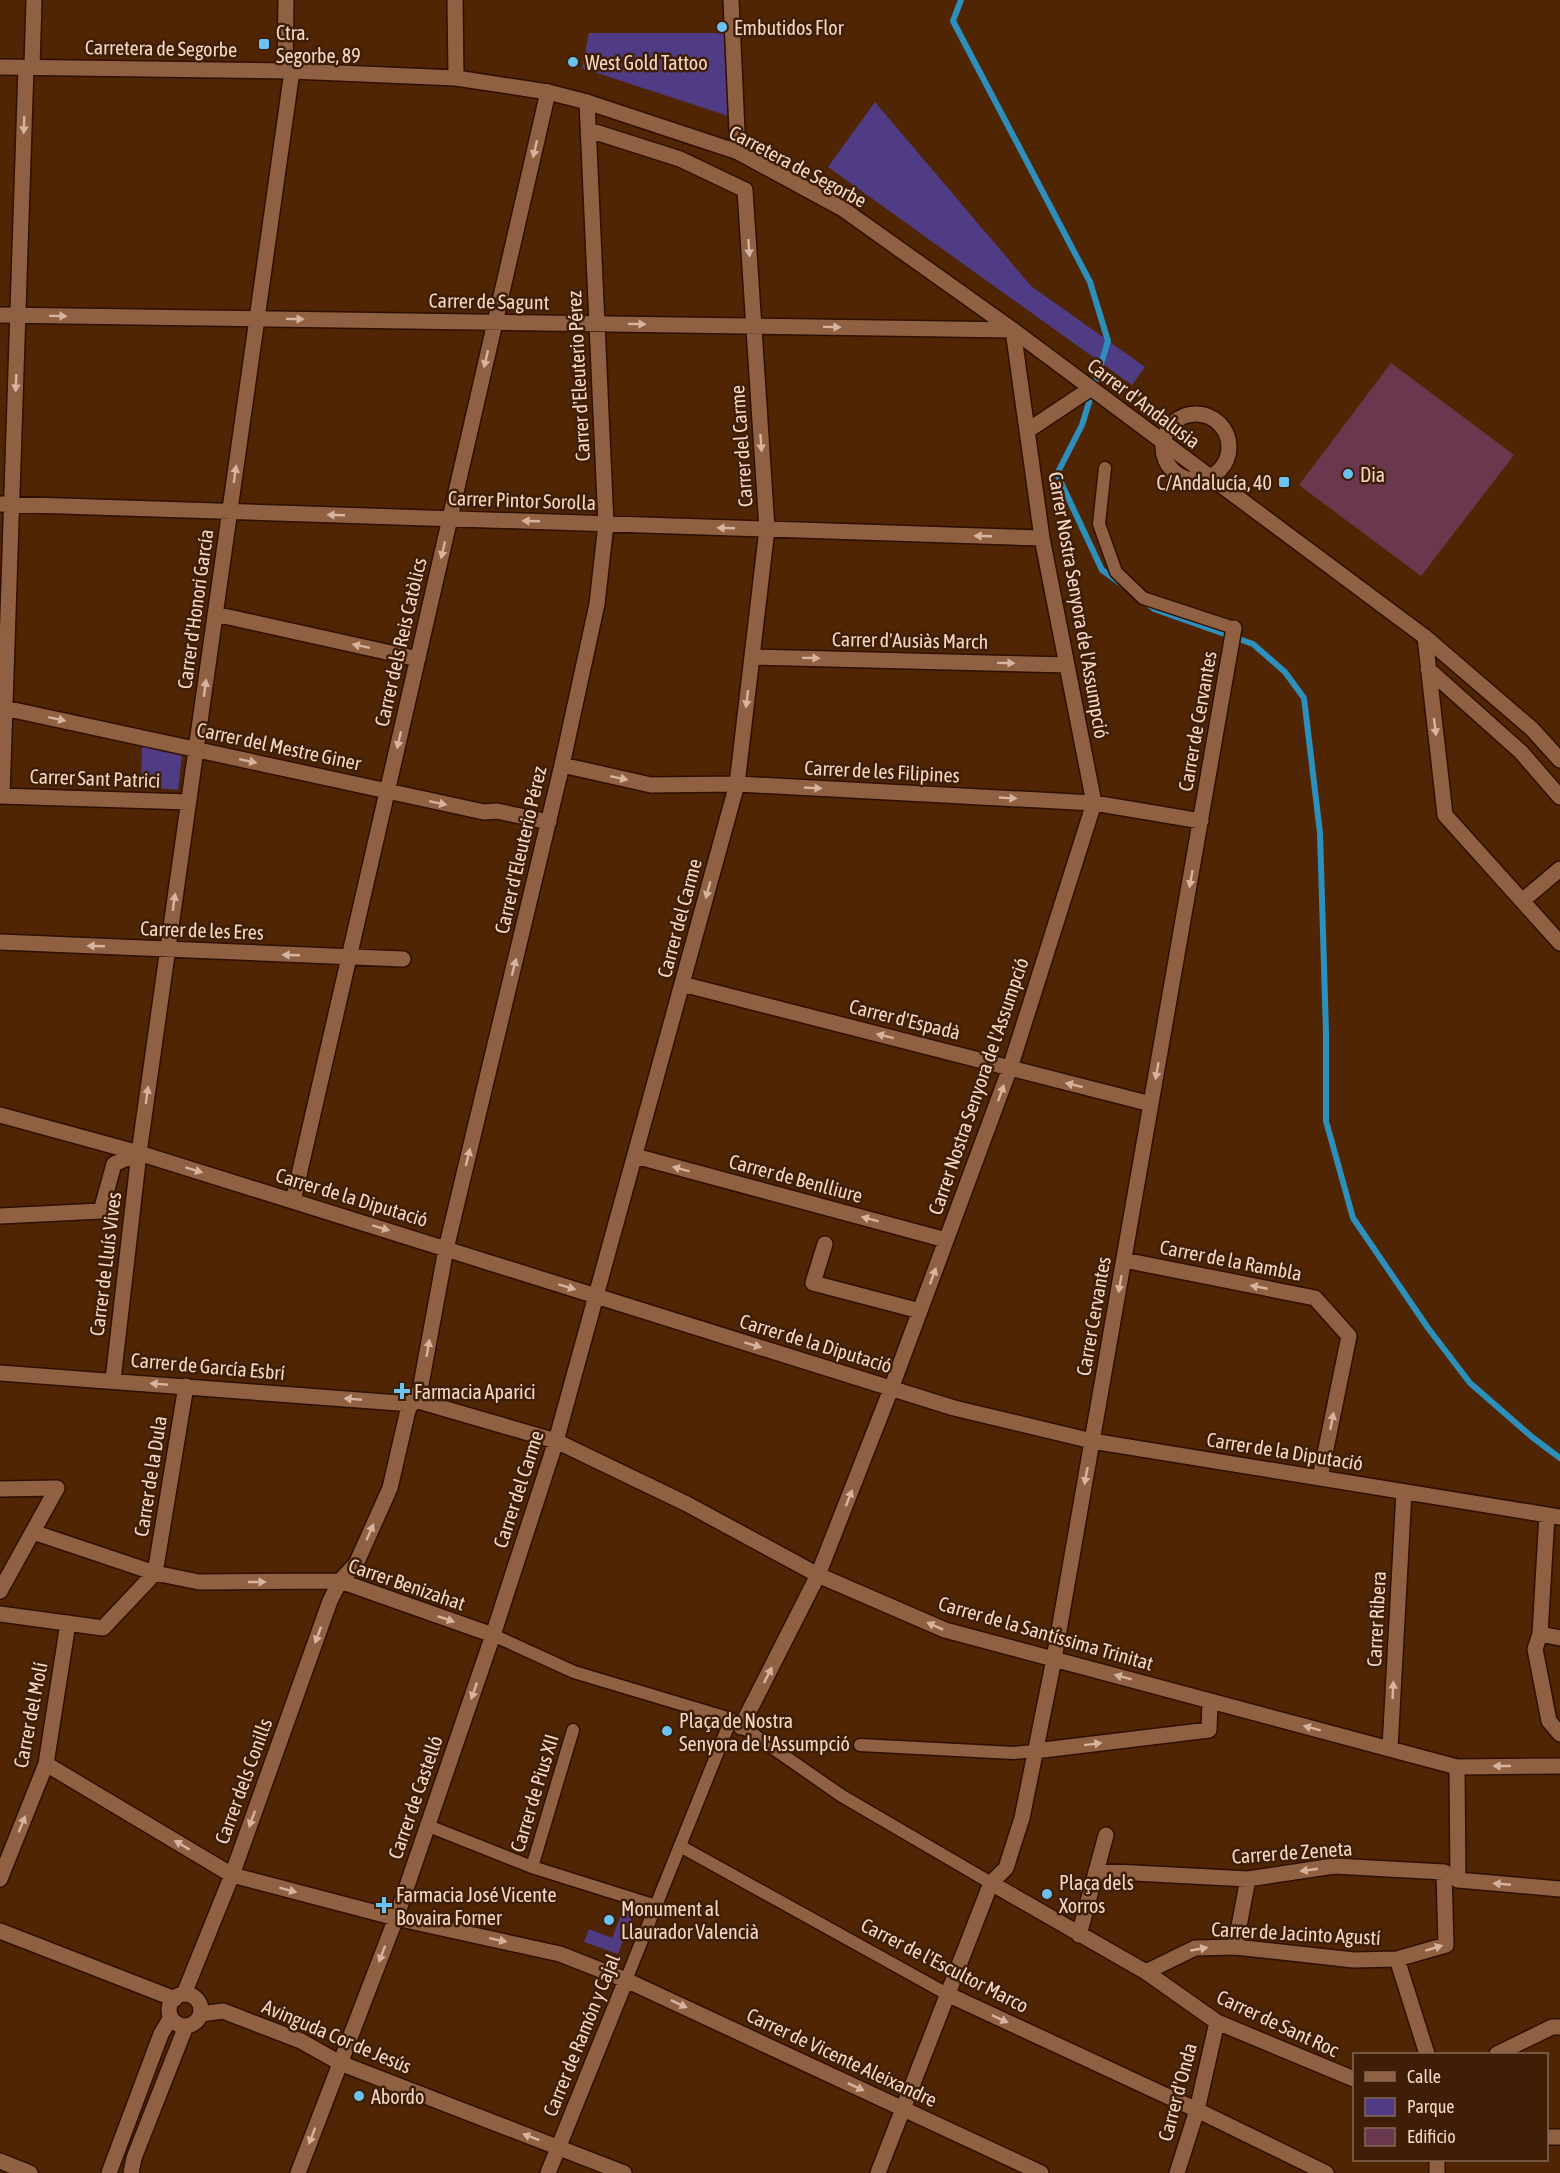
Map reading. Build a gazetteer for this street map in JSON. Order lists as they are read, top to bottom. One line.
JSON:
{"streets":{"street":["Carretera de Segorbe","Carrer de Sagunt","Carrer d'Eleuterio Pérez","Carrer d'Andalusia","Carrer del Carme","Carrer Pintor Sorolla","Carrer Nostra Senyora de l'Assumpció","Carrer d'Honori García","Carrer d'Ausiàs March","Carrer dels Reis Catòlics","Carrer de Cervantes","Carrer del Mestre Giner","Carrer de les Filipines","Carrer Sant Patrici","Carrer de les Eres","Carrer d'Espadà","Carrer de Benlliure","Carrer de la Diputació","Carrer de la Rambla","Carrer de Lluís Vives","Carrer Cervantes","Carrer de García Esbrí","Carrer de la Dula","Carrer Benizahat","Carrer Ribera","Carrer de la Santíssima Trinitat","Carrer del Molí","Carrer dels Conills","Carrer de Pius XII","Carrer de Castelló","Carrer de Zeneta","Carrer de Jacinto Agustí","Carrer de l'Escultor Marco","Carrer de Sant Roc","Carrer de Ramón y Cajal","Avinguda Cor de Jesús","Carrer de Vicente Aleixandre","Carrer d'Onda"]},"crossings":[["Carretera de Segorbe","Carrer de Sagunt"],["Carretera de Segorbe","Carrer d'Eleuterio Pérez"],["Carretera de Segorbe","Carrer d'Andalusia"],["Carretera de Segorbe","Carrer Nostra Senyora de l'Assumpció"],["Carretera de Segorbe","Carrer d'Honori García"],["Carretera de Segorbe","Carrer dels Reis Catòlics"],["Carrer de Sagunt","Carrer d'Eleuterio Pérez"],["Carrer de Sagunt","Carrer d'Andalusia"],["Carrer de Sagunt","Carrer del Carme"],["Carrer de Sagunt","Carrer Nostra Senyora de l'Assumpció"],["Carrer de Sagunt","Carrer d'Honori García"],["Carrer de Sagunt","Carrer dels Reis Catòlics"],["Carrer d'Eleuterio Pérez","Carrer del Carme"],["Carrer d'Eleuterio Pérez","Carrer Pintor Sorolla"],["Carrer d'Eleuterio Pérez","Carrer del Mestre Giner"],["Carrer d'Eleuterio Pérez","Carrer de les Filipines"],["Carrer d'Eleuterio Pérez","Carrer de la Diputació"],["Carrer d'Eleuterio Pérez","Carrer de García Esbrí"],["Carrer d'Eleuterio Pérez","Carrer Benizahat"],["Carrer d'Eleuterio Pérez","Carrer de la Santíssima Trinitat"],["Carrer d'Eleuterio Pérez","Carrer dels Conills"],["Carrer d'Andalusia","Carrer Nostra Senyora de l'Assumpció"],["Carrer del Carme","Carrer Pintor Sorolla"],["Carrer del Carme","Carrer d'Ausiàs March"],["Carrer del Carme","Carrer de les Filipines"],["Carrer del Carme","Carrer d'Espadà"],["Carrer del Carme","Carrer de Benlliure"],["Carrer del Carme","Carrer de la Diputació"],["Carrer del Carme","Carrer Benizahat"],["Carrer del Carme","Carrer de la Santíssima Trinitat"],["Carrer del Carme","Carrer de Castelló"],["Carrer Pintor Sorolla","Carrer Nostra Senyora de l'Assumpció"],["Carrer Pintor Sorolla","Carrer d'Honori García"],["Carrer Pintor Sorolla","Carrer dels Reis Catòlics"],["Carrer Nostra Senyora de l'Assumpció","Carrer d'Ausiàs March"],["Carrer Nostra Senyora de l'Assumpció","Carrer de les Filipines"],["Carrer Nostra Senyora de l'Assumpció","Carrer d'Espadà"],["Carrer Nostra Senyora de l'Assumpció","Carrer de Benlliure"],["Carrer Nostra Senyora de l'Assumpció","Carrer de la Diputació"],["Carrer Nostra Senyora de l'Assumpció","Carrer de la Santíssima Trinitat"],["Carrer Nostra Senyora de l'Assumpció","Carrer de Ramón y Cajal"],["Carrer d'Honori García","Carrer del Mestre Giner"],["Carrer d'Honori García","Carrer Sant Patrici"],["Carrer d'Honori García","Carrer de les Eres"],["Carrer d'Honori García","Carrer de la Diputació"],["Carrer d'Honori García","Carrer de Lluís Vives"],["Carrer dels Reis Catòlics","Carrer del Mestre Giner"],["Carrer dels Reis Catòlics","Carrer de les Eres"],["Carrer dels Reis Catòlics","Carrer de la Diputació"],["Carrer de Cervantes","Carrer de les Filipines"],["Carrer de Cervantes","Carrer Cervantes"],["Carrer de les Filipines","Carrer Cervantes"],["Carrer d'Espadà","Carrer Cervantes"],["Carrer de la Diputació","Carrer de la Rambla"],["Carrer de la Diputació","Carrer de Lluís Vives"],["Carrer de la Diputació","Carrer Cervantes"],["Carrer de la Diputació","Carrer Ribera"],["Carrer de la Rambla","Carrer Cervantes"],["Carrer de Lluís Vives","Carrer de García Esbrí"],["Carrer Cervantes","Carrer de la Santíssima Trinitat"],["Carrer de García Esbrí","Carrer de la Dula"],["Carrer de García Esbrí","Carrer de la Santíssima Trinitat"],["Carrer de la Dula","Carrer Benizahat"],["Carrer Benizahat","Carrer dels Conills"],["Carrer Benizahat","Carrer de Castelló"],["Carrer Ribera","Carrer de la Santíssima Trinitat"],["Carrer del Molí","Carrer de Vicente Aleixandre"],["Carrer dels Conills","Avinguda Cor de Jesús"],["Carrer dels Conills","Carrer de Vicente Aleixandre"],["Carrer de Castelló","Avinguda Cor de Jesús"],["Carrer de Castelló","Carrer de Vicente Aleixandre"],["Carrer de Zeneta","Carrer de Jacinto Agustí"],["Carrer de Jacinto Agustí","Carrer de Sant Roc"],["Carrer de l'Escultor Marco","Carrer de Ramón y Cajal"],["Carrer de l'Escultor Marco","Carrer d'Onda"],["Carrer de Sant Roc","Carrer d'Onda"],["Carrer de Ramón y Cajal","Avinguda Cor de Jesús"],["Carrer de Ramón y Cajal","Carrer de Vicente Aleixandre"]],"one_way":["Carrer de Sagunt","Carrer d'Eleuterio Pérez","Carrer del Carme","Carrer Pintor Sorolla","Carrer Nostra Senyora de l'Assumpció","Carrer d'Honori García","Carrer d'Ausiàs March","Carrer dels Reis Catòlics","Carrer del Mestre Giner","Carrer de les Filipines","Carrer de les Eres","Carrer d'Espadà","Carrer de Benlliure","Carrer de la Diputació","Carrer Cervantes","Carrer de García Esbrí","Carrer Benizahat","Carrer Ribera","Carrer de la Santíssima Trinitat","Carrer del Molí","Carrer dels Conills","Carrer de Castelló","Carrer de Zeneta","Carrer de Jacinto Agustí","Avinguda Cor de Jesús"],"places":{"other":["Embutidos Flor","West Gold Tattoo","Dia","Plaça de Nostra Senyora de l'Assumpció","Plaça dels Xorros","Monument al Llaurador Valencià","Abordo"],"transit":["Ctra. Segorbe, 89","C/Andalucía, 40"],"health":["Farmacia Aparici","Farmacia José Vicente Bovaira Forner"]},"legend":["Calle","Parque","Edificio"]}
